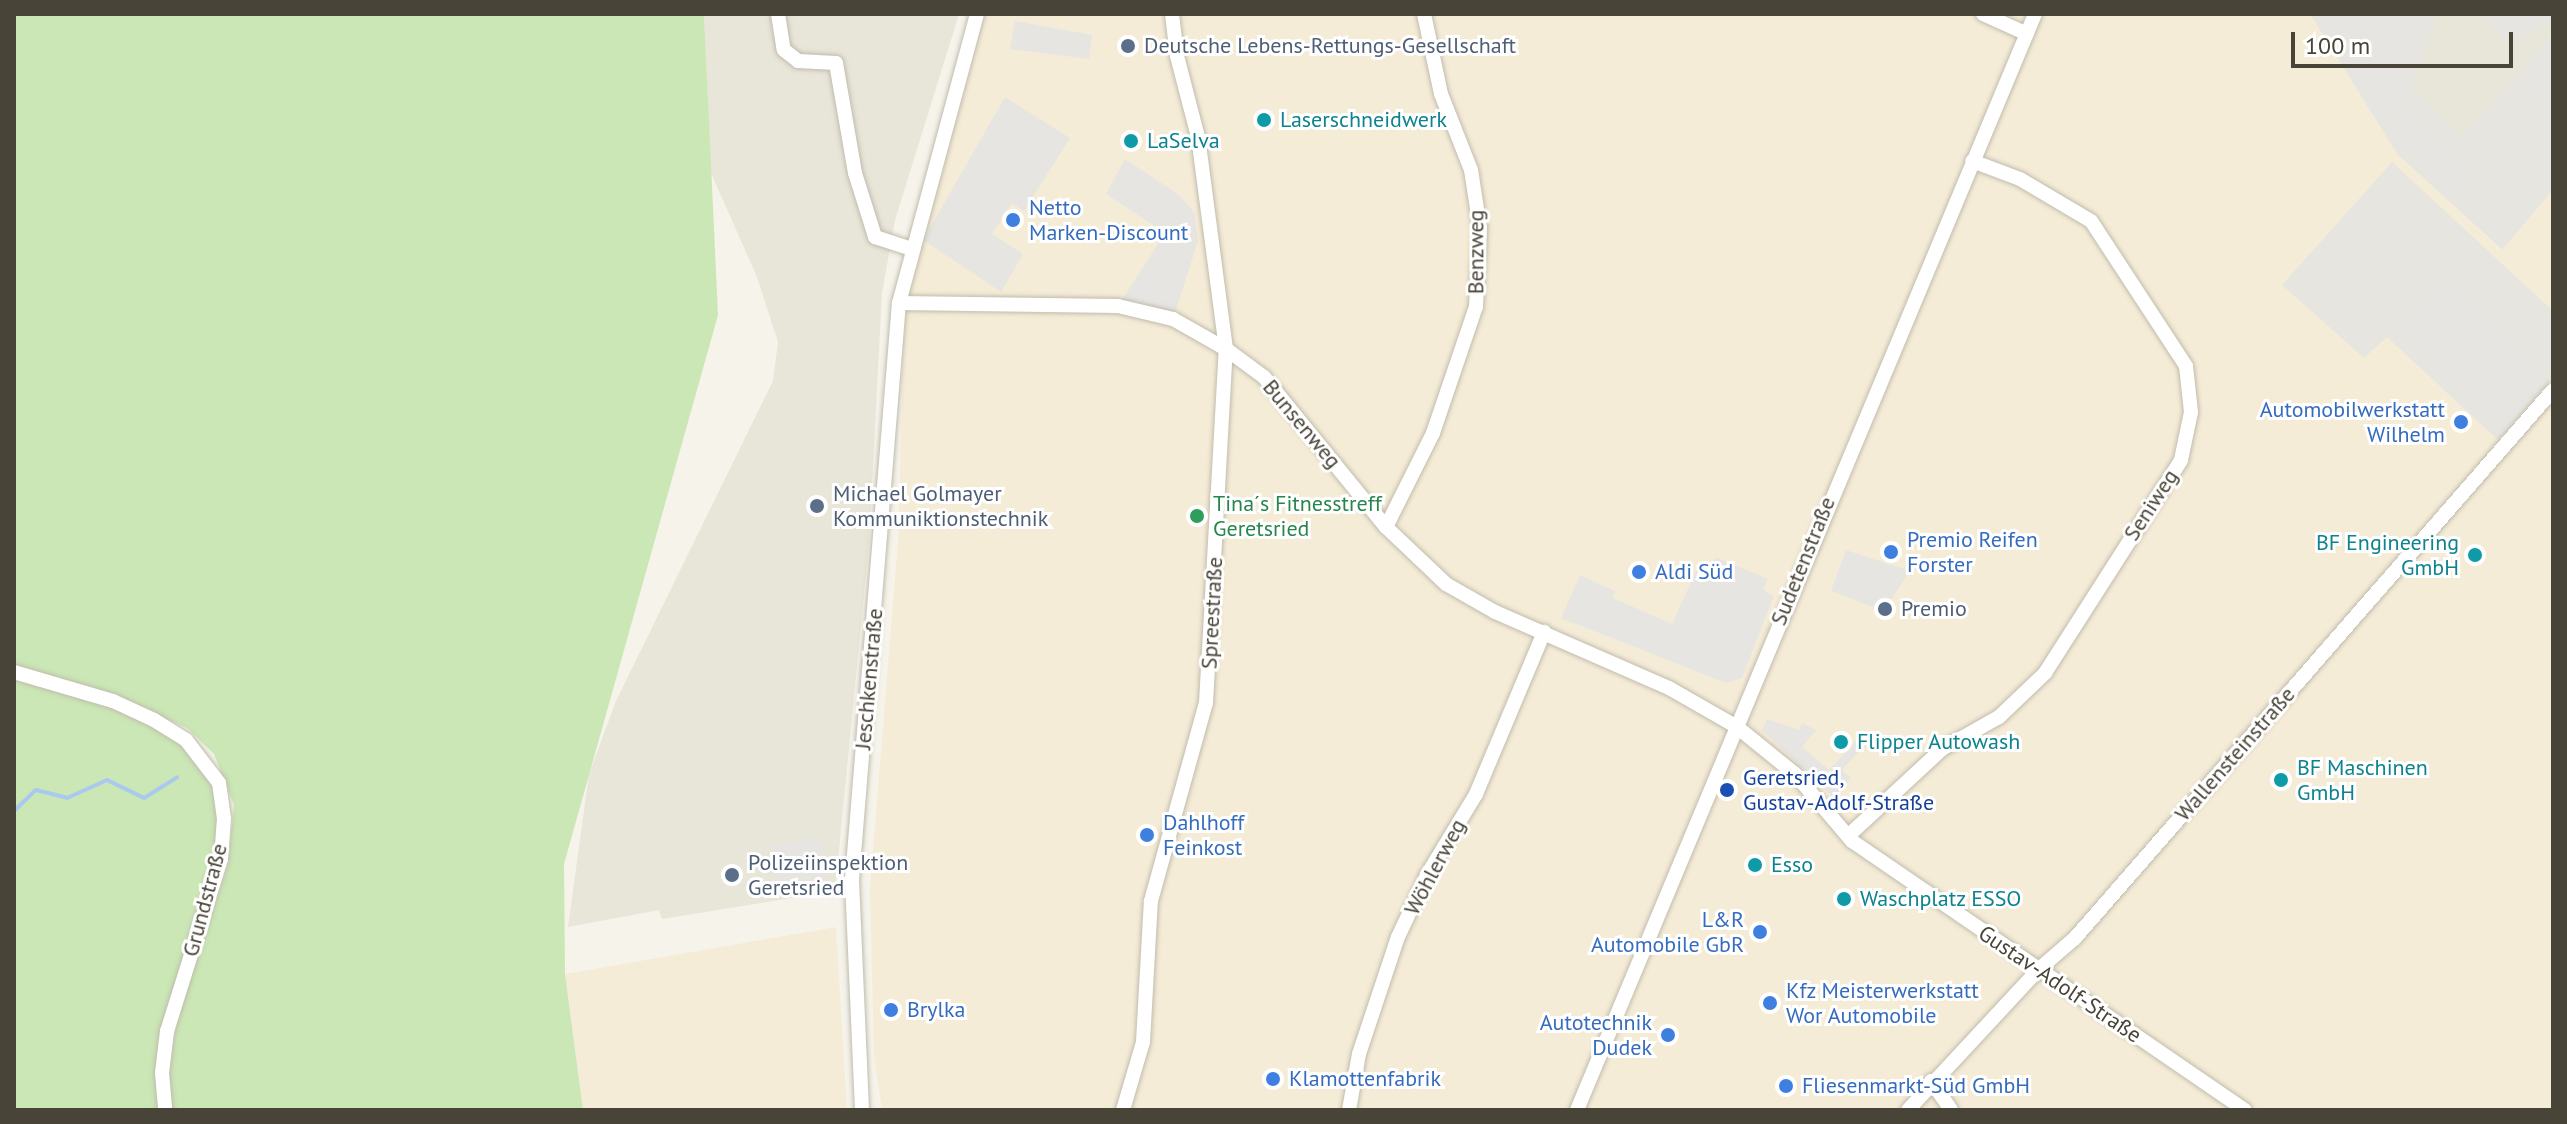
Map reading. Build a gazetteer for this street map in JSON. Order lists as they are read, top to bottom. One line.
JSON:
{"streets":{"street":["Benzweg","Bunsenweg","Seniweg","Sudetenstraße","Spreestraße","Jeschkenstraße","Wallensteinstraße","Wöhlerweg","Grundstraße","Gustav-Adolf-Straße"]},"crossings":[["Benzweg","Bunsenweg"],["Bunsenweg","Sudetenstraße"],["Bunsenweg","Spreestraße"],["Bunsenweg","Jeschkenstraße"],["Bunsenweg","Wöhlerweg"],["Bunsenweg","Gustav-Adolf-Straße"],["Seniweg","Sudetenstraße"],["Seniweg","Gustav-Adolf-Straße"],["Sudetenstraße","Gustav-Adolf-Straße"],["Wallensteinstraße","Gustav-Adolf-Straße"]],"places":["Deutsche Lebens-Rettungs-Gesellschaft","Laserschneidwerk","LaSelva","Netto Marken-Discount","Automobilwerkstatt Wilhelm","Michael Golmayer Kommuniktionstechnik","Tina´s Fitnesstreff Geretsried","Premio Reifen Forster","BF Engineering GmbH","Aldi Süd","Premio","Flipper Autowash","BF Maschinen GmbH","Geretsried, Gustav-Adolf-Straße","Dahlhoff Feinkost","Esso","Polizeiinspektion Geretsried","Waschplatz ESSO","L&R Automobile GbR","Kfz Meisterwerkstatt Wor Automobile","Brylka","Autotechnik Dudek","Klamottenfabrik","Fliesenmarkt-Süd GmbH"],"scale_bar":"100 m"}
